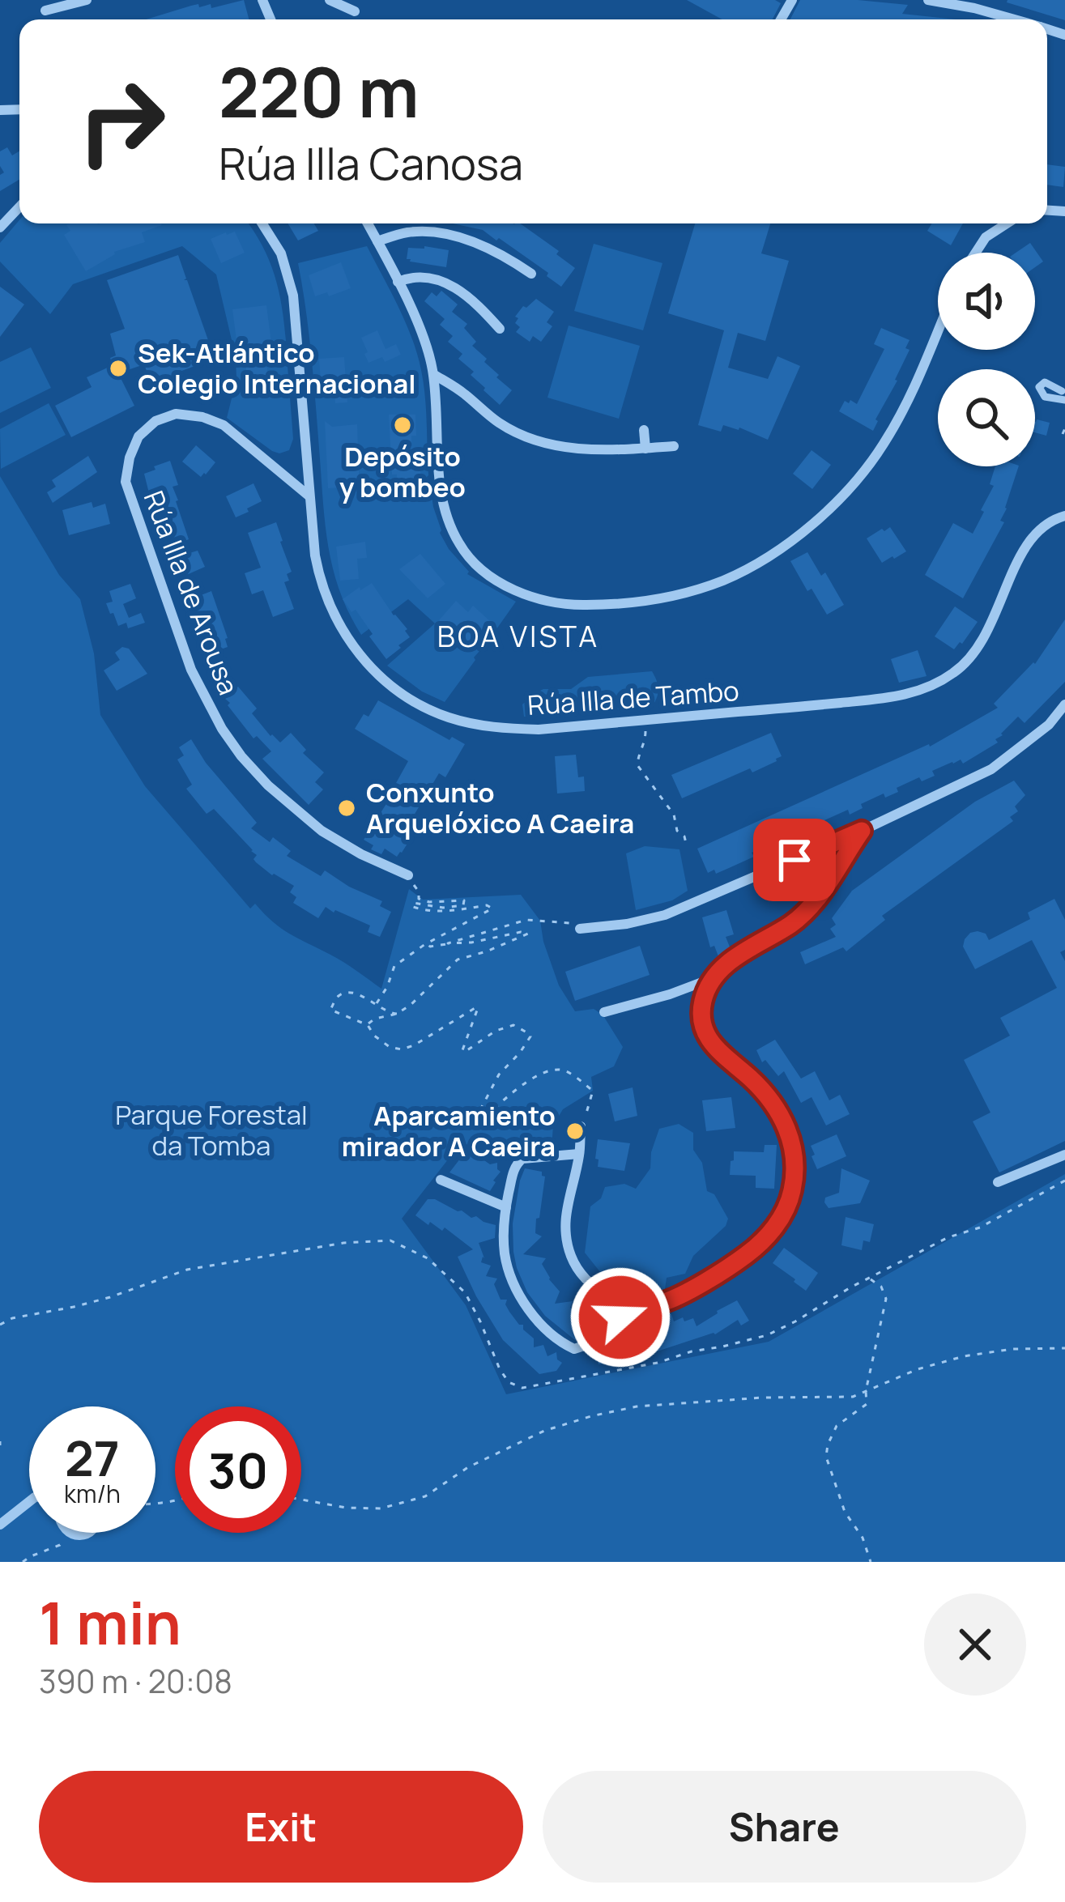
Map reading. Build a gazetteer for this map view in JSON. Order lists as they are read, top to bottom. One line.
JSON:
{"streets":{"street":["Rúa Illa de Arousa","Rúa Illa de Tambo"]},"crossings":[["Rúa Illa de Arousa","Rúa Illa de Tambo"]],"districts":["BOA VISTA"],"parks":["Parque Forestal da Tomba"],"places":["Sek-Atlántico Colegio Internacional","Depósito y bombeo","Conxunto Arquelóxico A Caeira","Aparcamiento mirador A Caeira"],"page":{"turn":["220 m","Rúa Illa Canosa"],"speed":"27 km/h","limit":"30","heading":["1 min","390 m · 20:08"],"buttons":["Exit","Share"]}}
